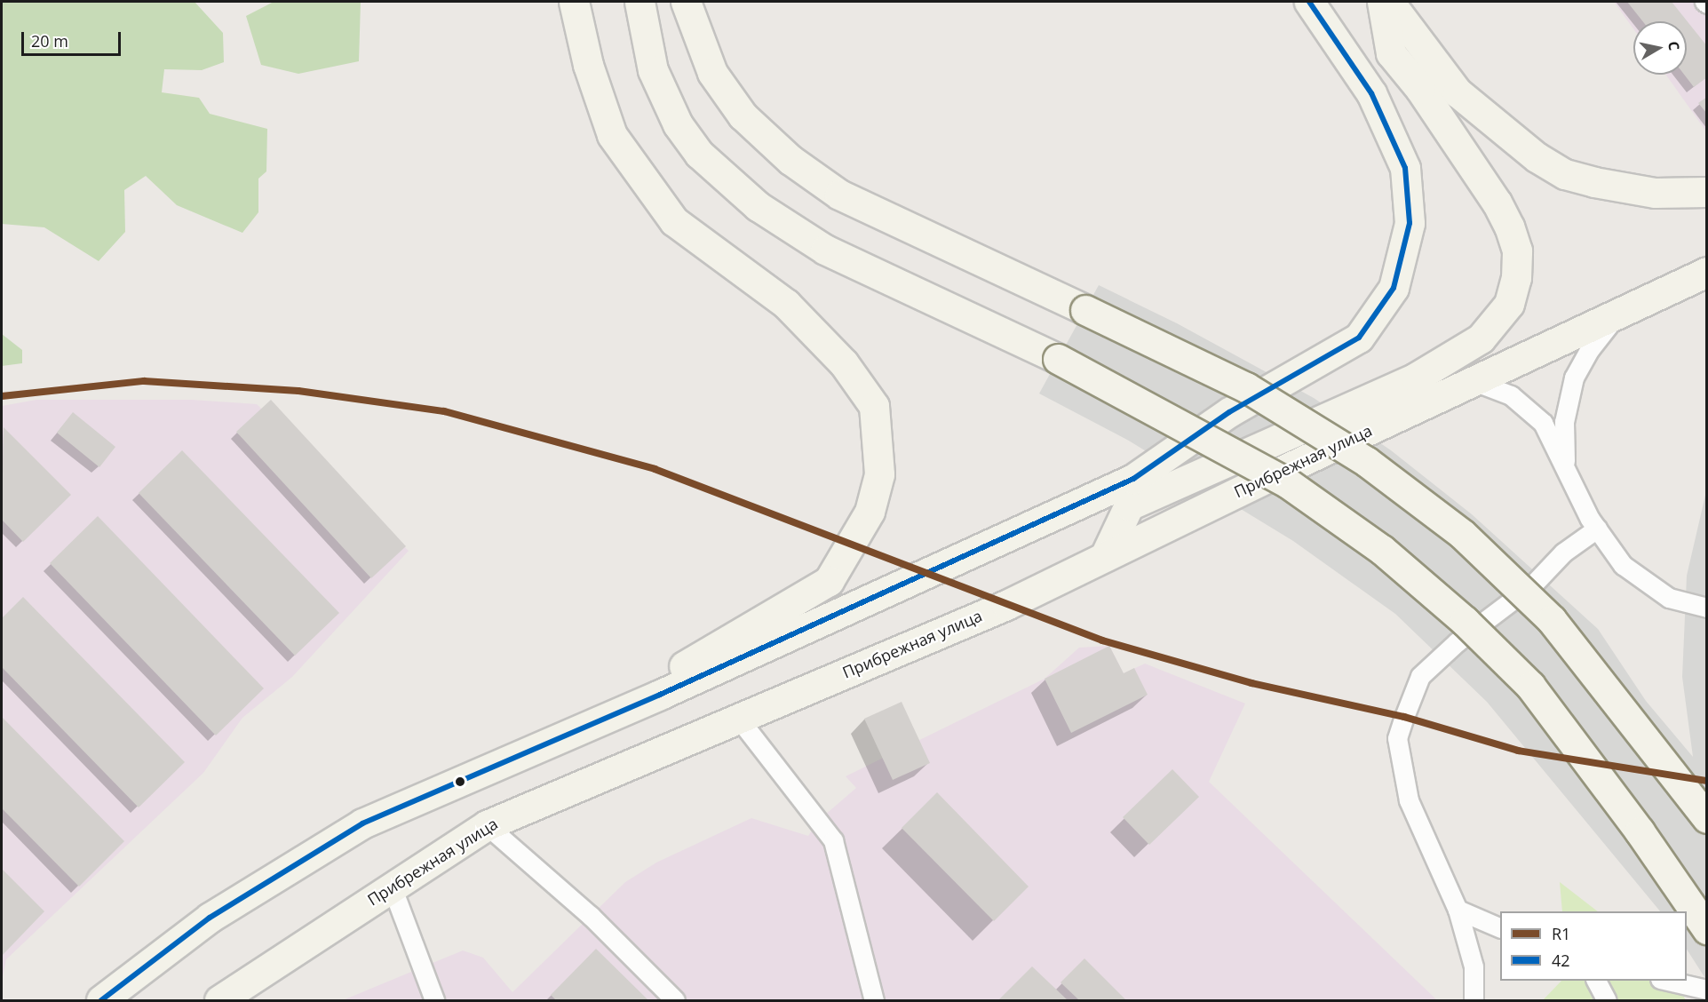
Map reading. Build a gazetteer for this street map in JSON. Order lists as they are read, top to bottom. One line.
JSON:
{"streets":{"street":["Прибрежная улица"]},"lines":["transit line 42","transit line R1"],"legend":["R1","42"],"scale_bar":"20 m","north":"right"}
